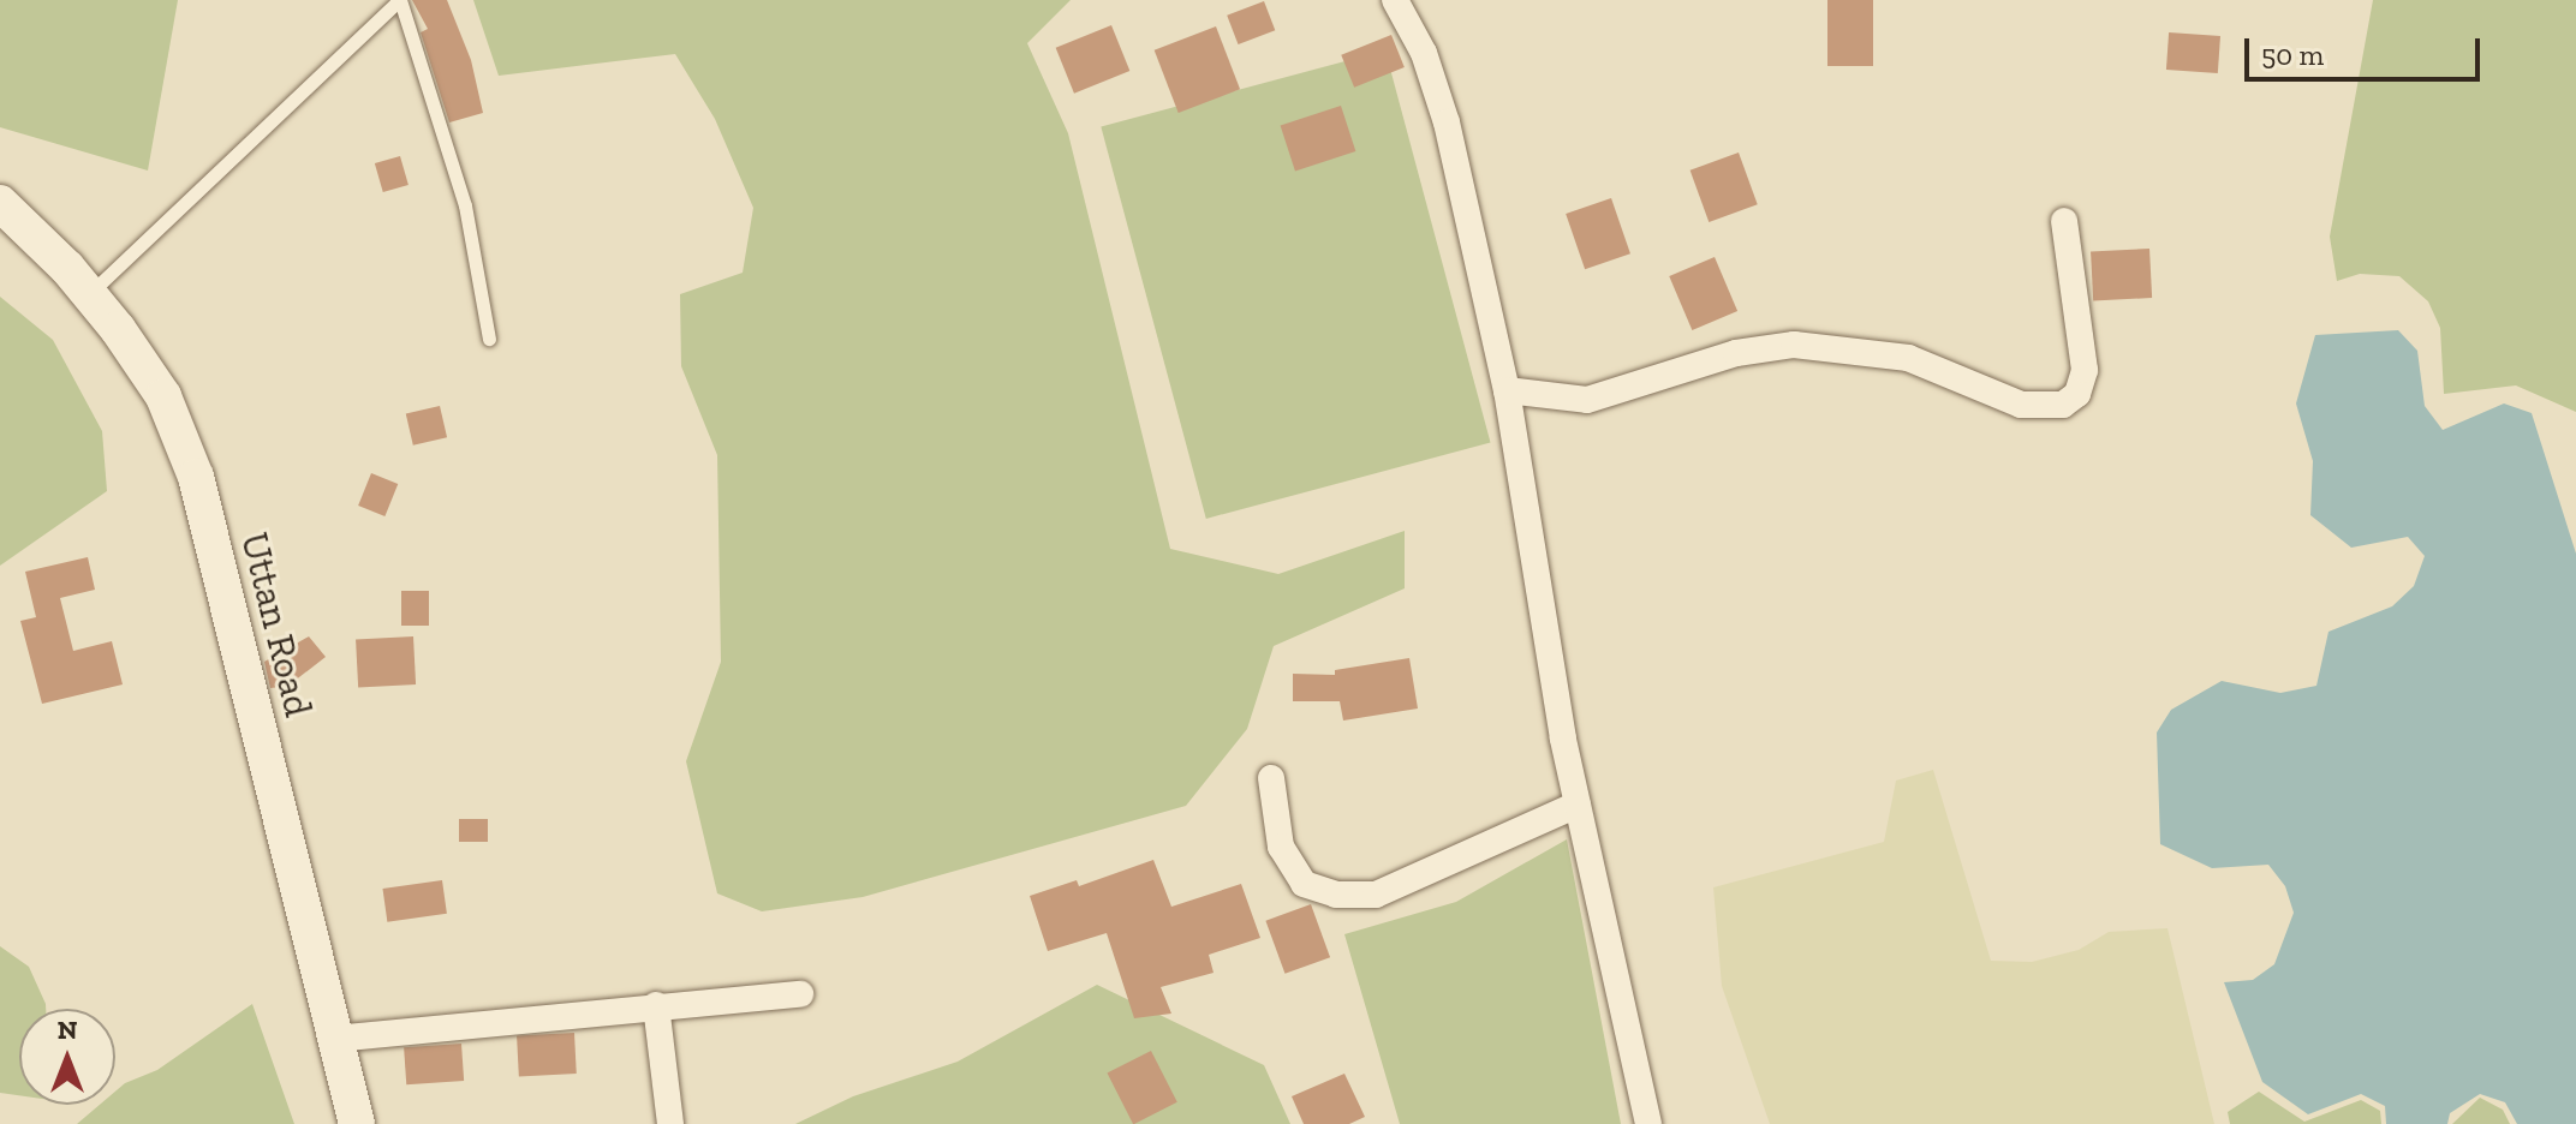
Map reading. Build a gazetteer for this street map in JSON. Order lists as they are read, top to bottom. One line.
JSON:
{"streets":{"main road":["Uttan Road"]},"scale_bar":"50 m","north":"top"}
